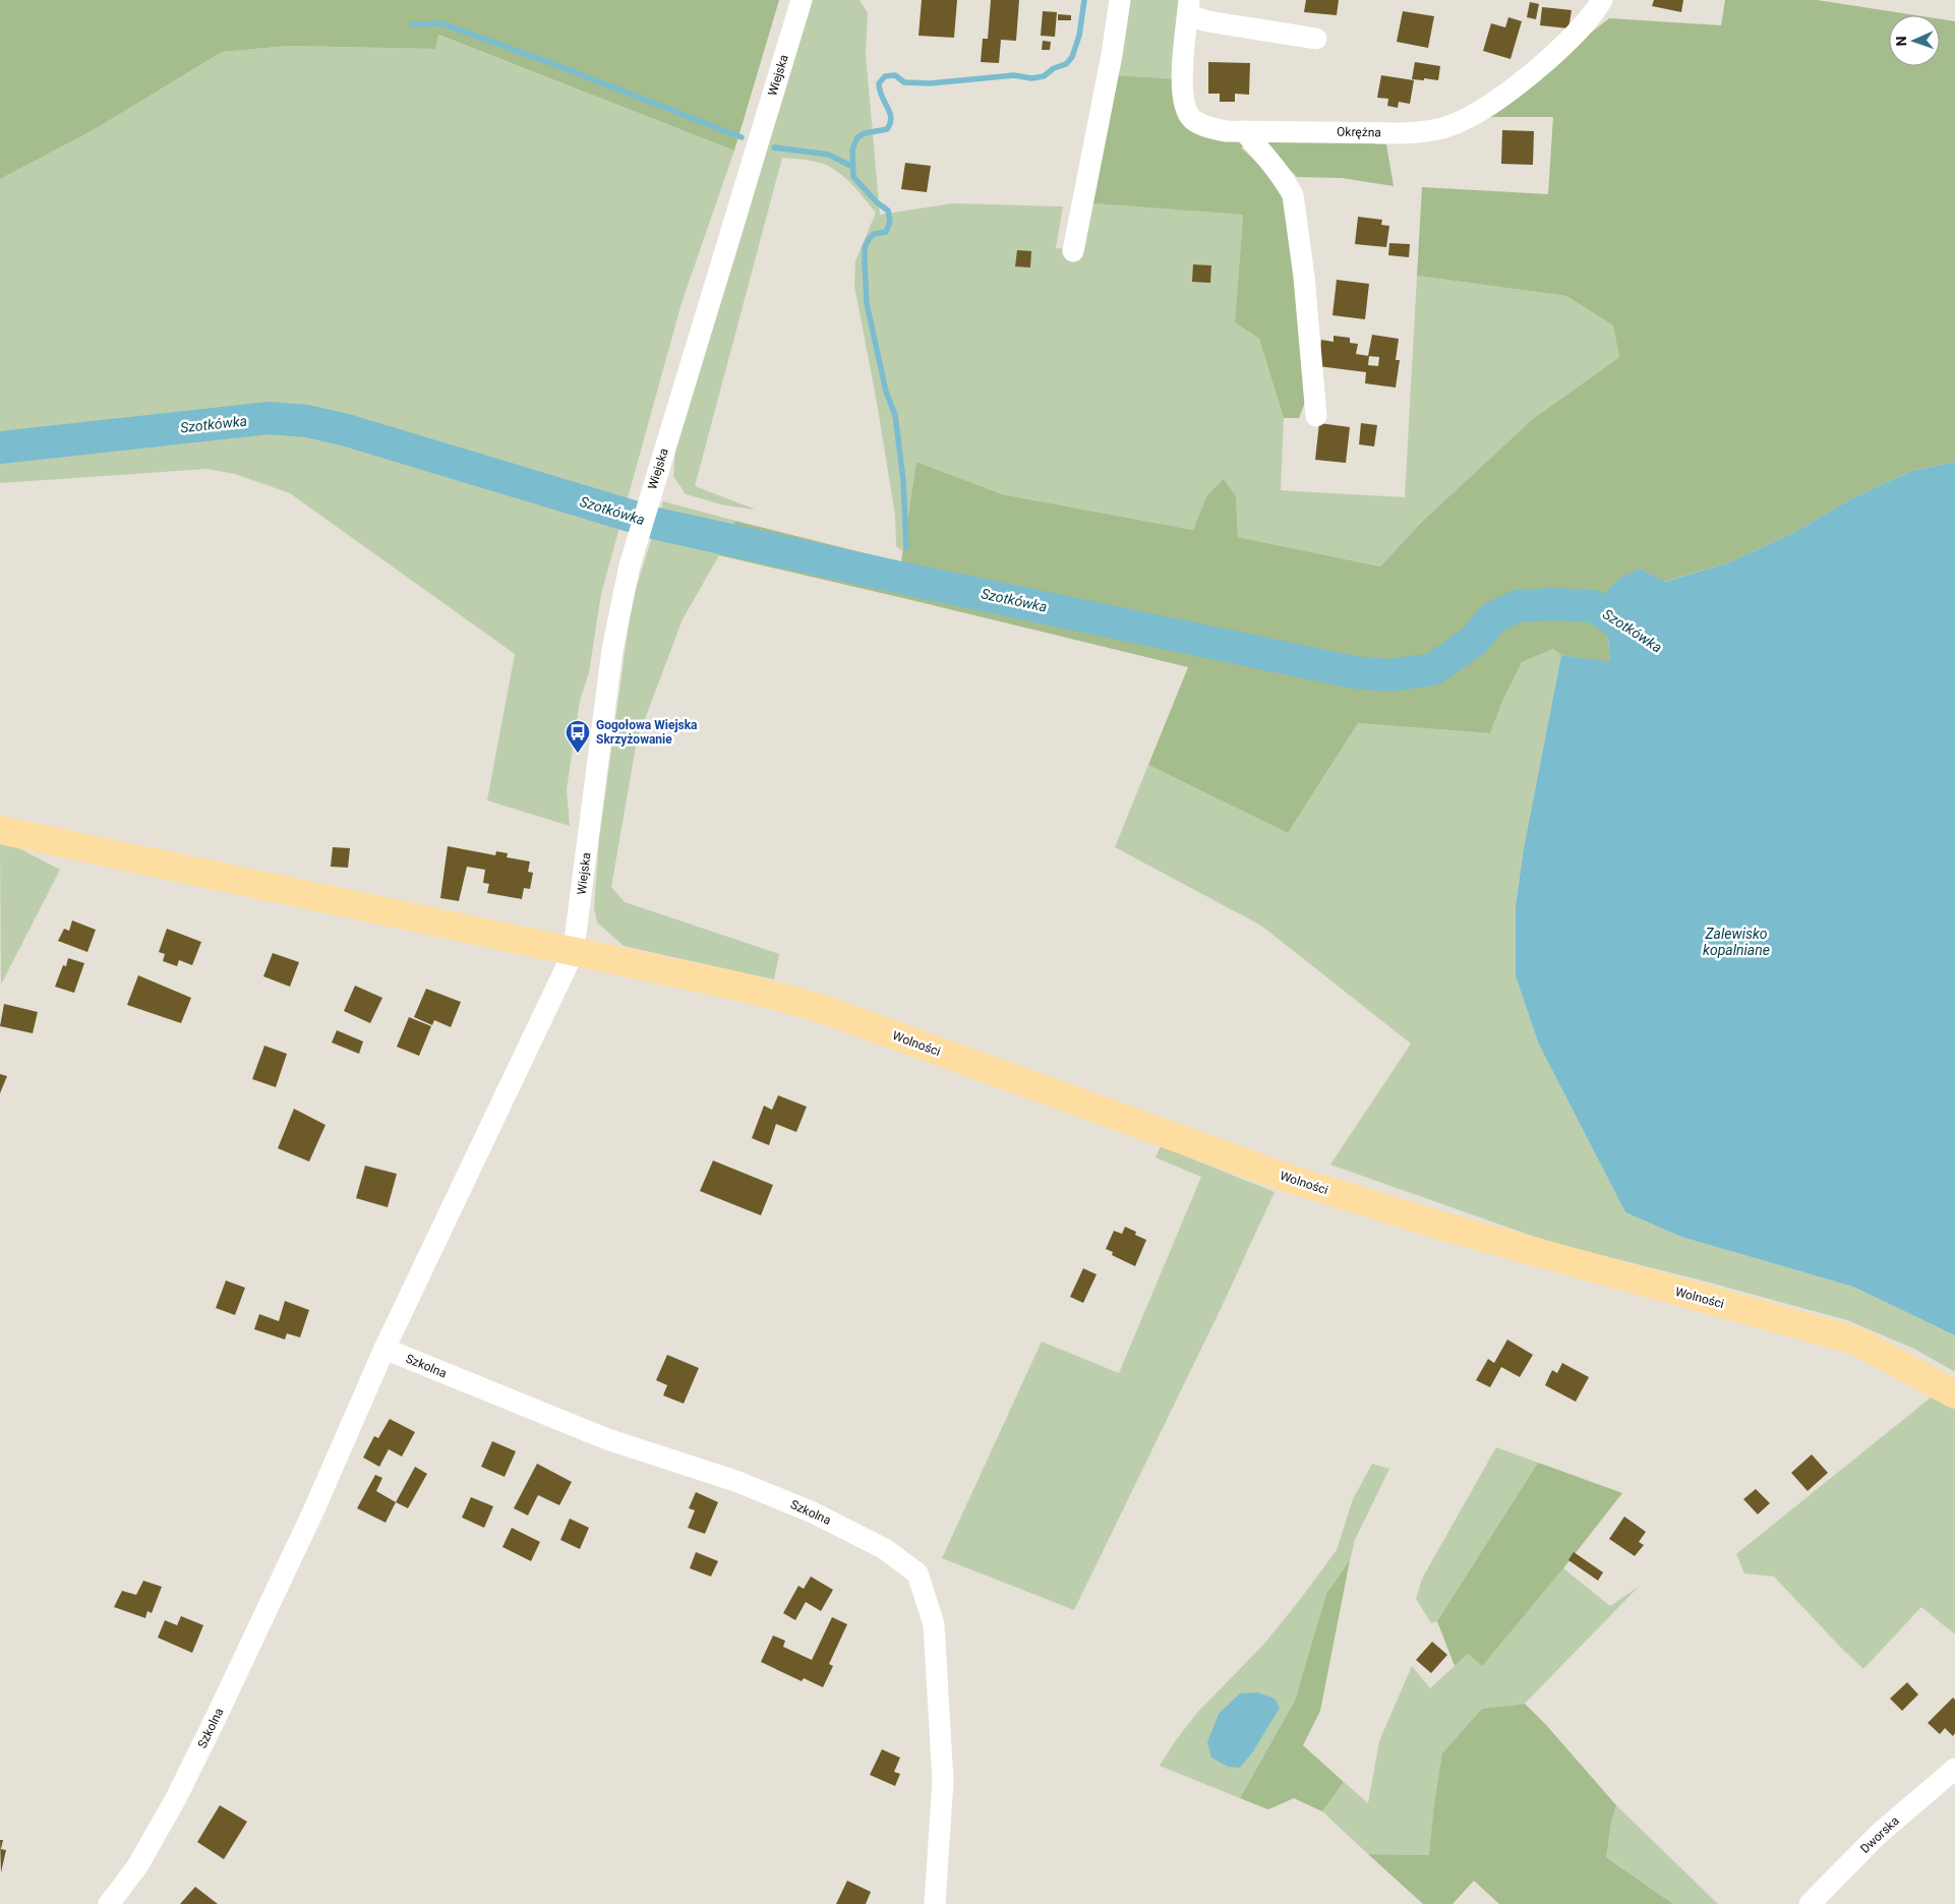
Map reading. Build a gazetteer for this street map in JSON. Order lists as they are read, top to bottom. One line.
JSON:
{"streets":{"main road":["Wolności"],"street":["Wiejska","Okrężna","Szkolna","Dworska"]},"crossings":[["Wiejska","Wolności"],["Wiejska","Szkolna"]],"water":["Szotkówka","Zalewisko kopalniane"],"places":{"bus stop":["Gogołowa Wiejska Skrzyżowanie"]},"north":"left"}
